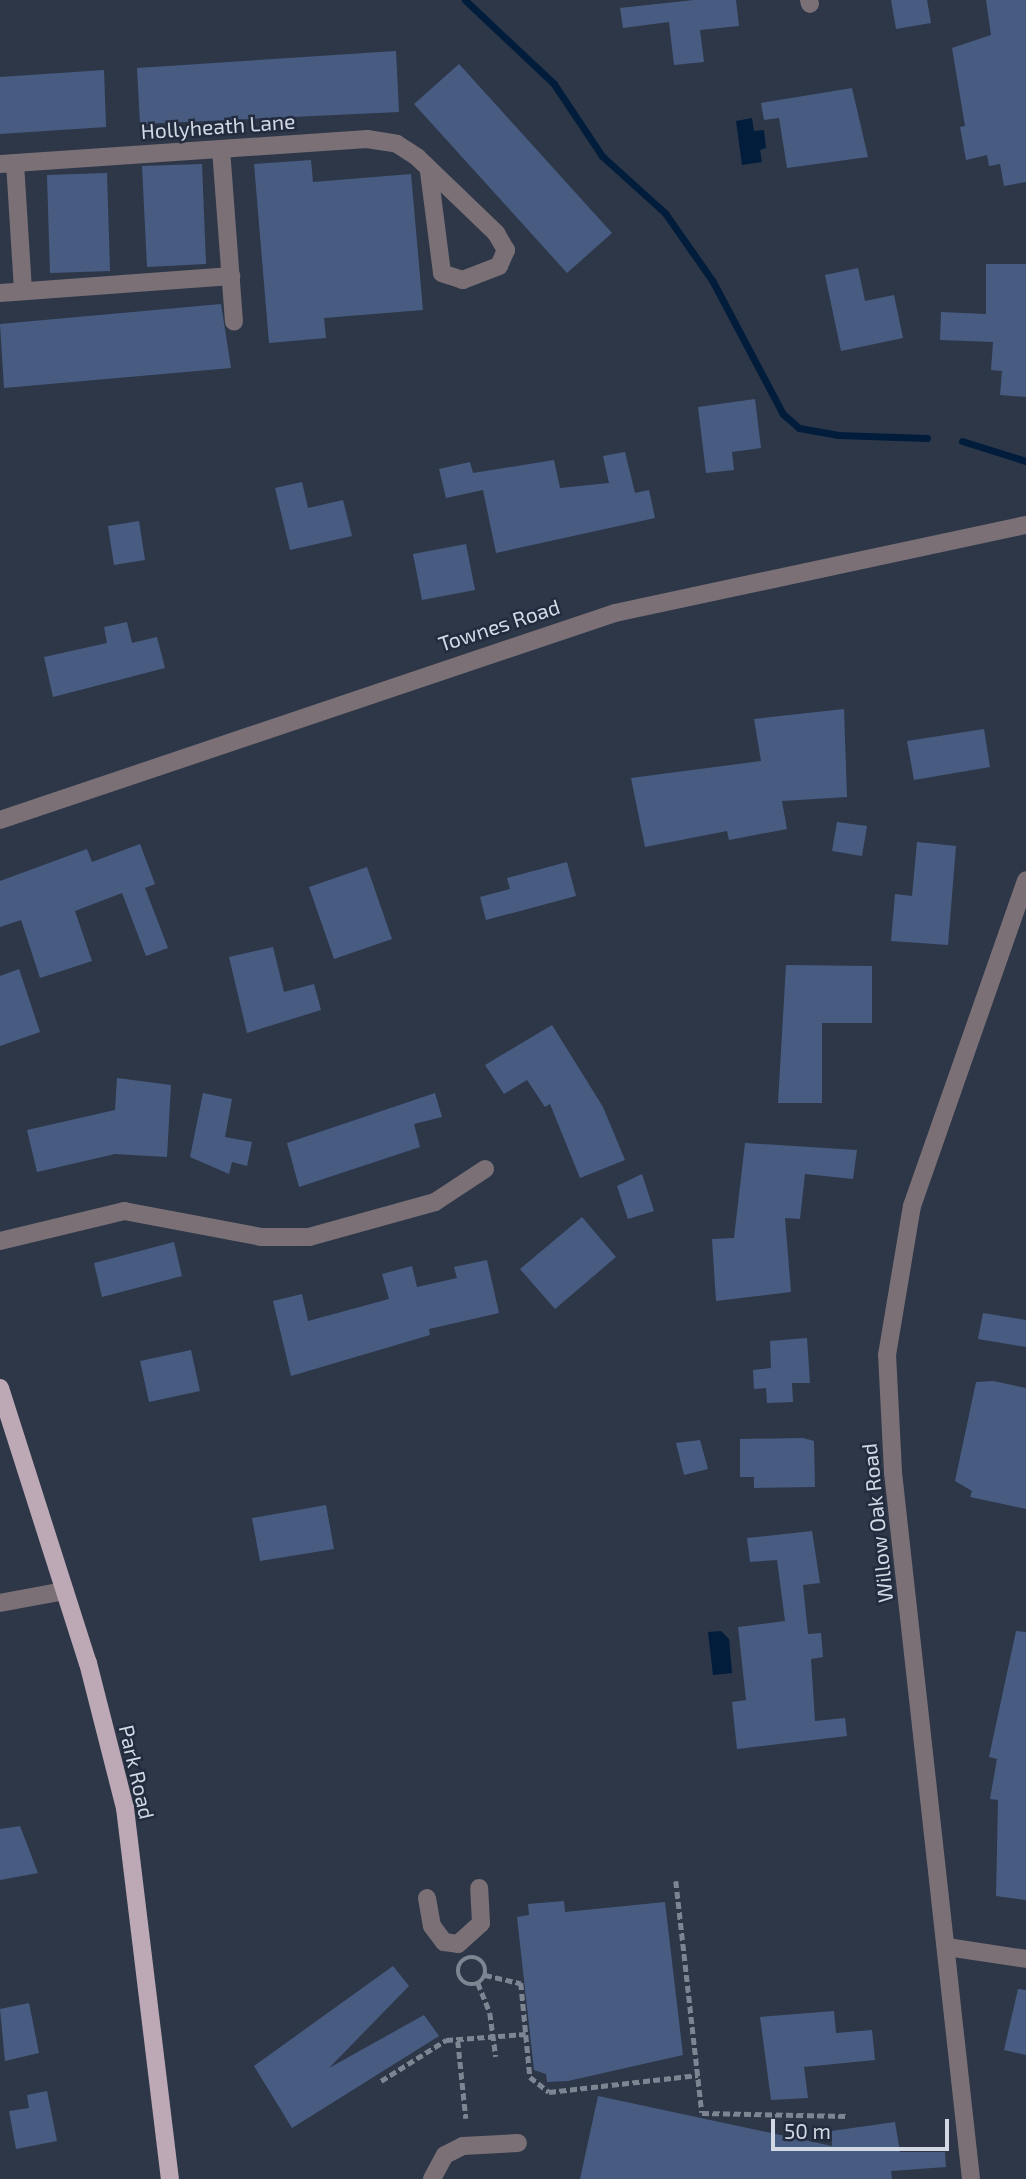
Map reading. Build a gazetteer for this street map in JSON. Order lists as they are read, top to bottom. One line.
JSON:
{"streets":{"main road":["Park Road"],"street":["Hollyheath Lane","Townes Road","Willow Oak Road"]},"scale_bar":"50 m"}
